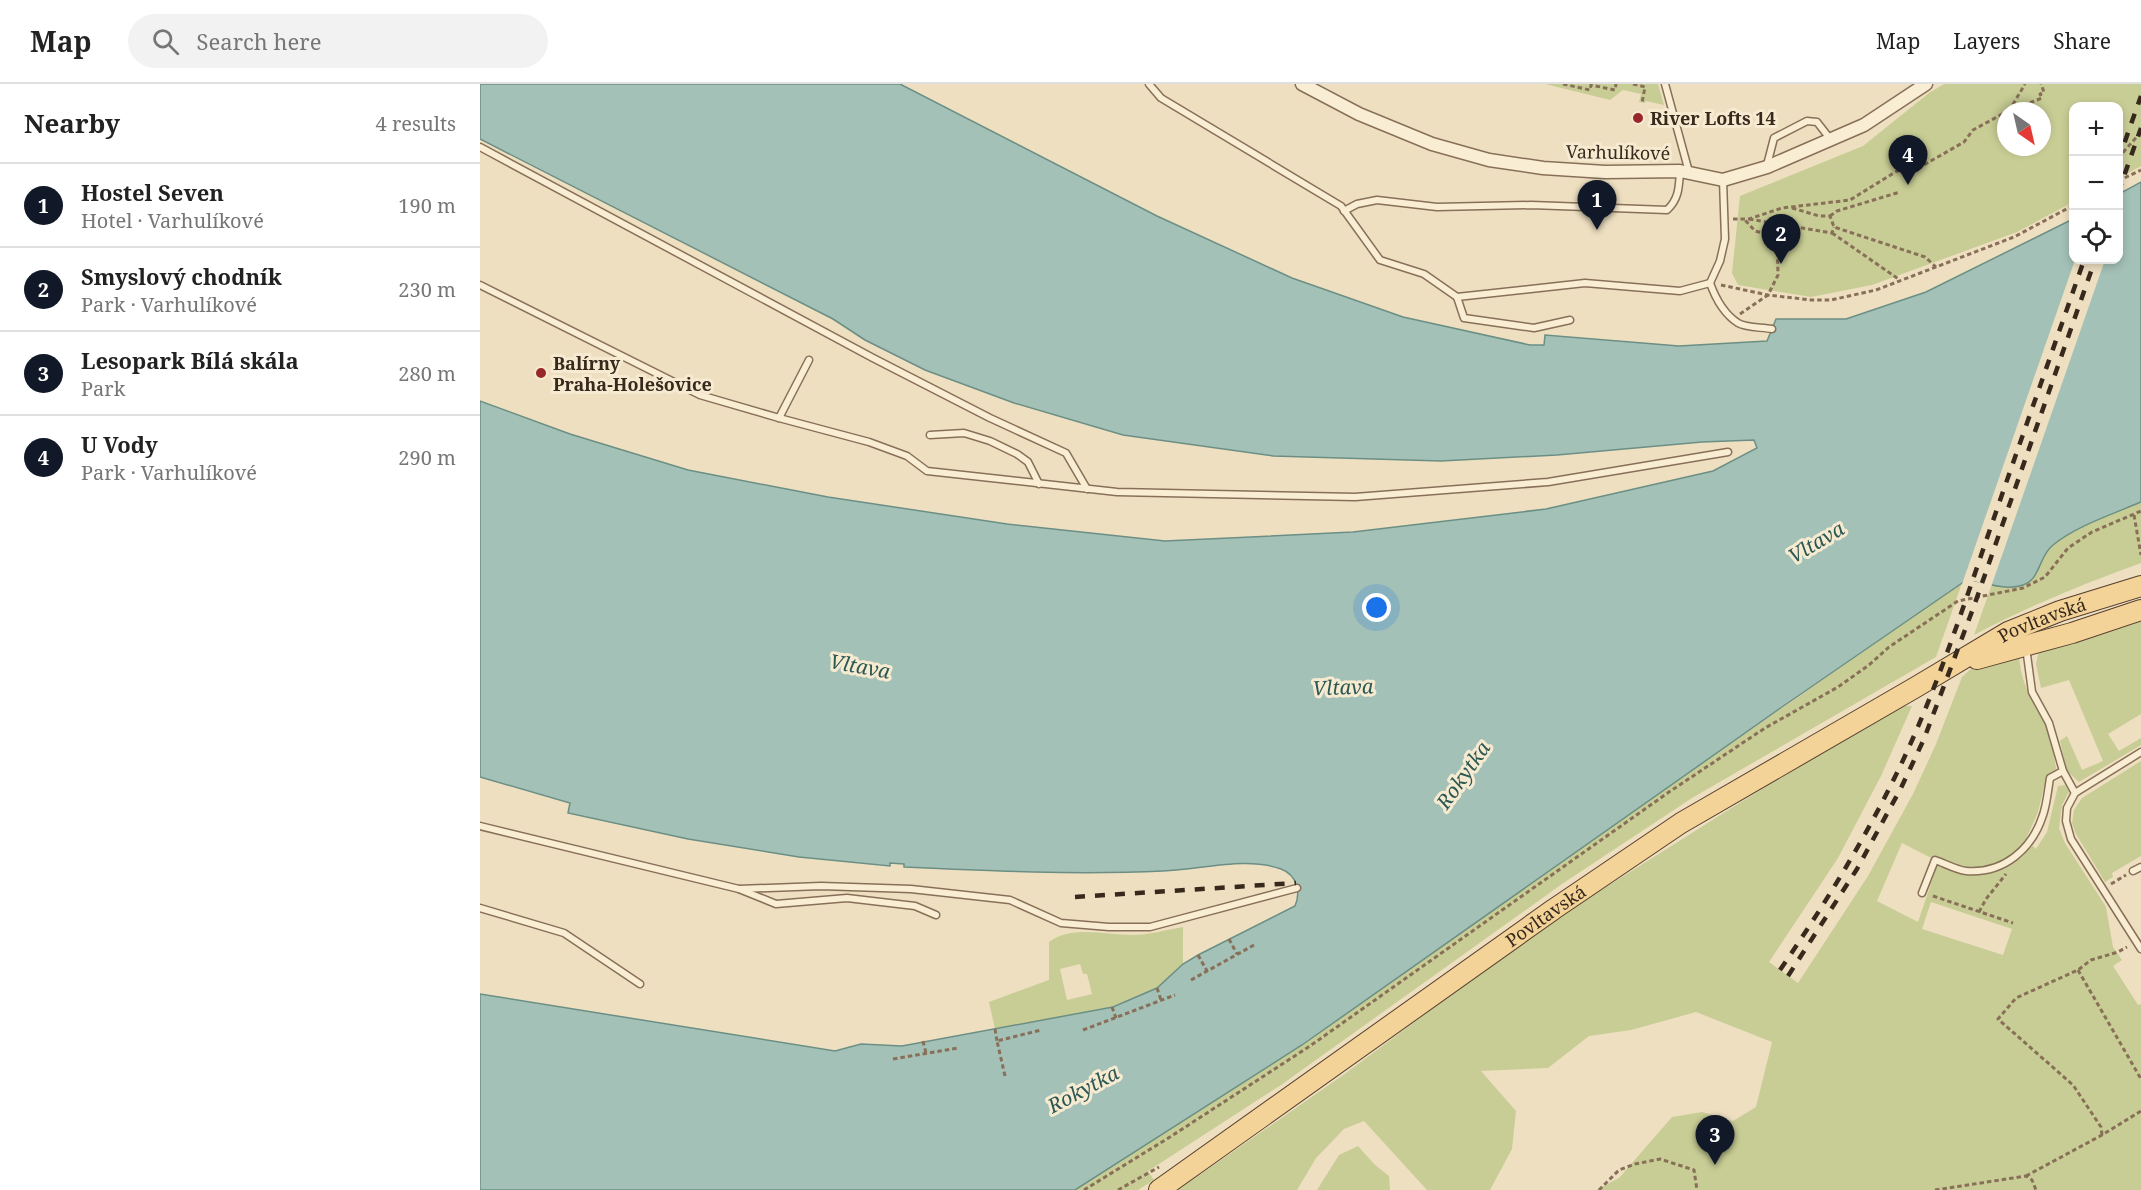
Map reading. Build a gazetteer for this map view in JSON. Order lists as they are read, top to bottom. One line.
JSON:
{"streets":{"main road":["Povltavská"],"street":["Varhulíkové"]},"water":["Vltava","Rokytka"],"places":["River Lofts 14","Balírny Praha-Holešovice"],"north":"bottom right","page":{"header":"Map","search":"Search here","nav":["Map","Layers","Share"],"heading":["Nearby","4 results"],"map_buttons":["+","−"],"pins":["4","1","2","3"],"list":[{"mark":"1","name":"Hostel Seven","note":"Hotel · Varhulíkové","value":"190 m"},{"mark":"2","name":"Smyslový chodník","note":"Park · Varhulíkové","value":"230 m"},{"mark":"3","name":"Lesopark Bílá skála","note":"Park","value":"280 m"},{"mark":"4","name":"U Vody","note":"Park · Varhulíkové","value":"290 m"}]}}
